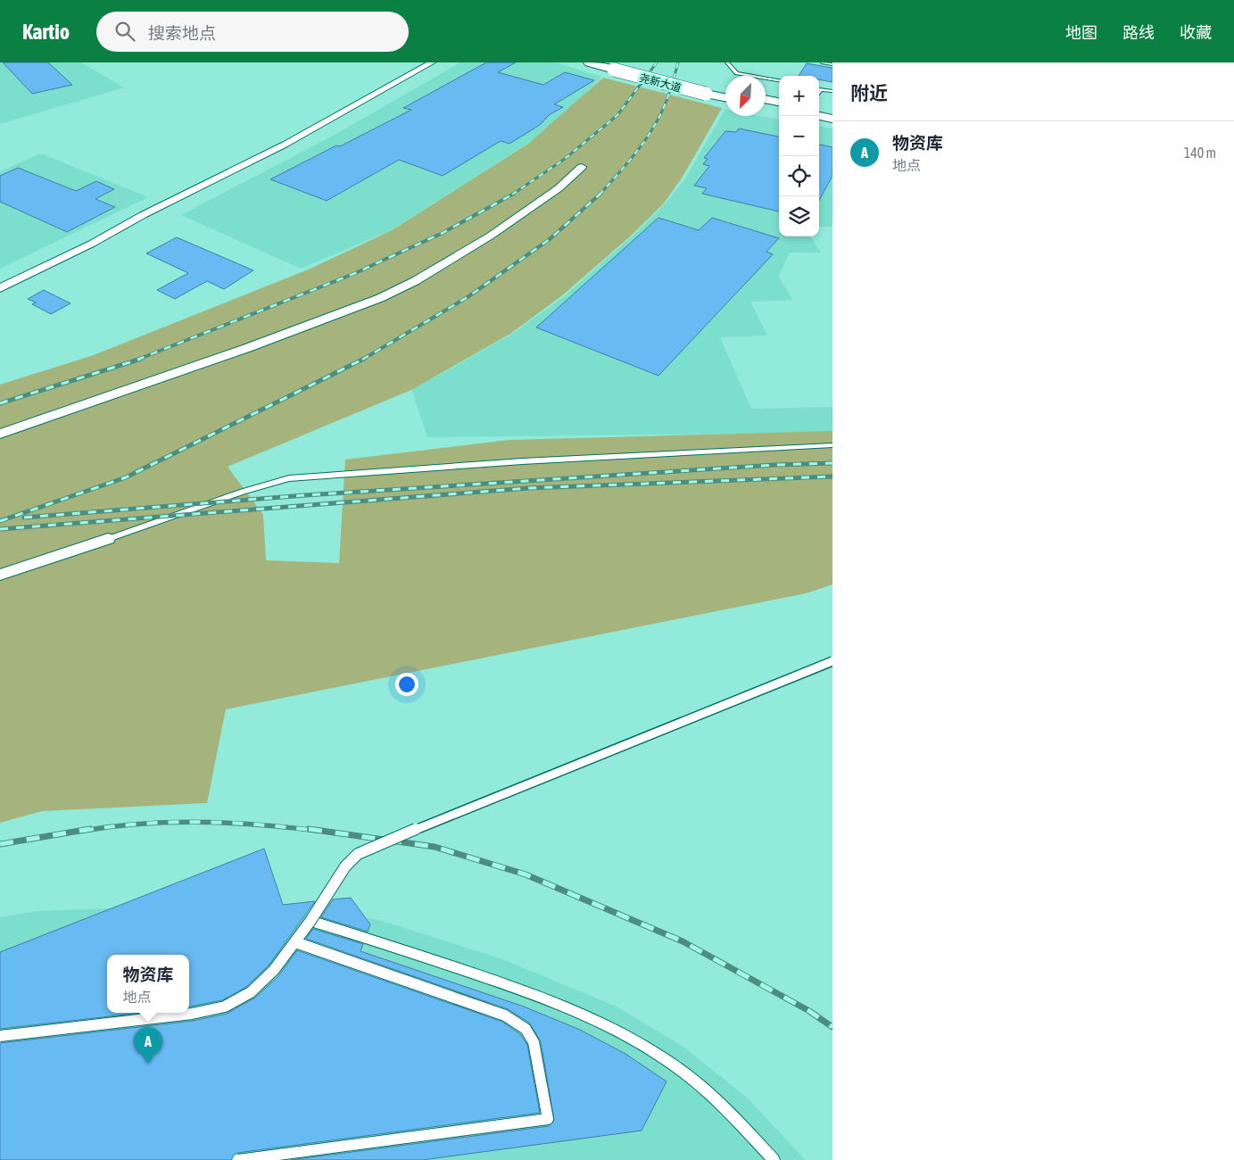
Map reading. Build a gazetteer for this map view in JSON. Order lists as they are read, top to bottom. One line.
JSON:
{"streets":{"main road":["尧新大道"]},"north":"bottom left","page":{"header":"Kartio","search":"搜索地点","nav":["地图","路线","收藏"],"heading":"附近","map_buttons":["+","−"],"list":[{"mark":"A","name":"物资库","note":"地点","value":"140 m"}],"popup":["物资库","地点"],"pins":"A"}}
